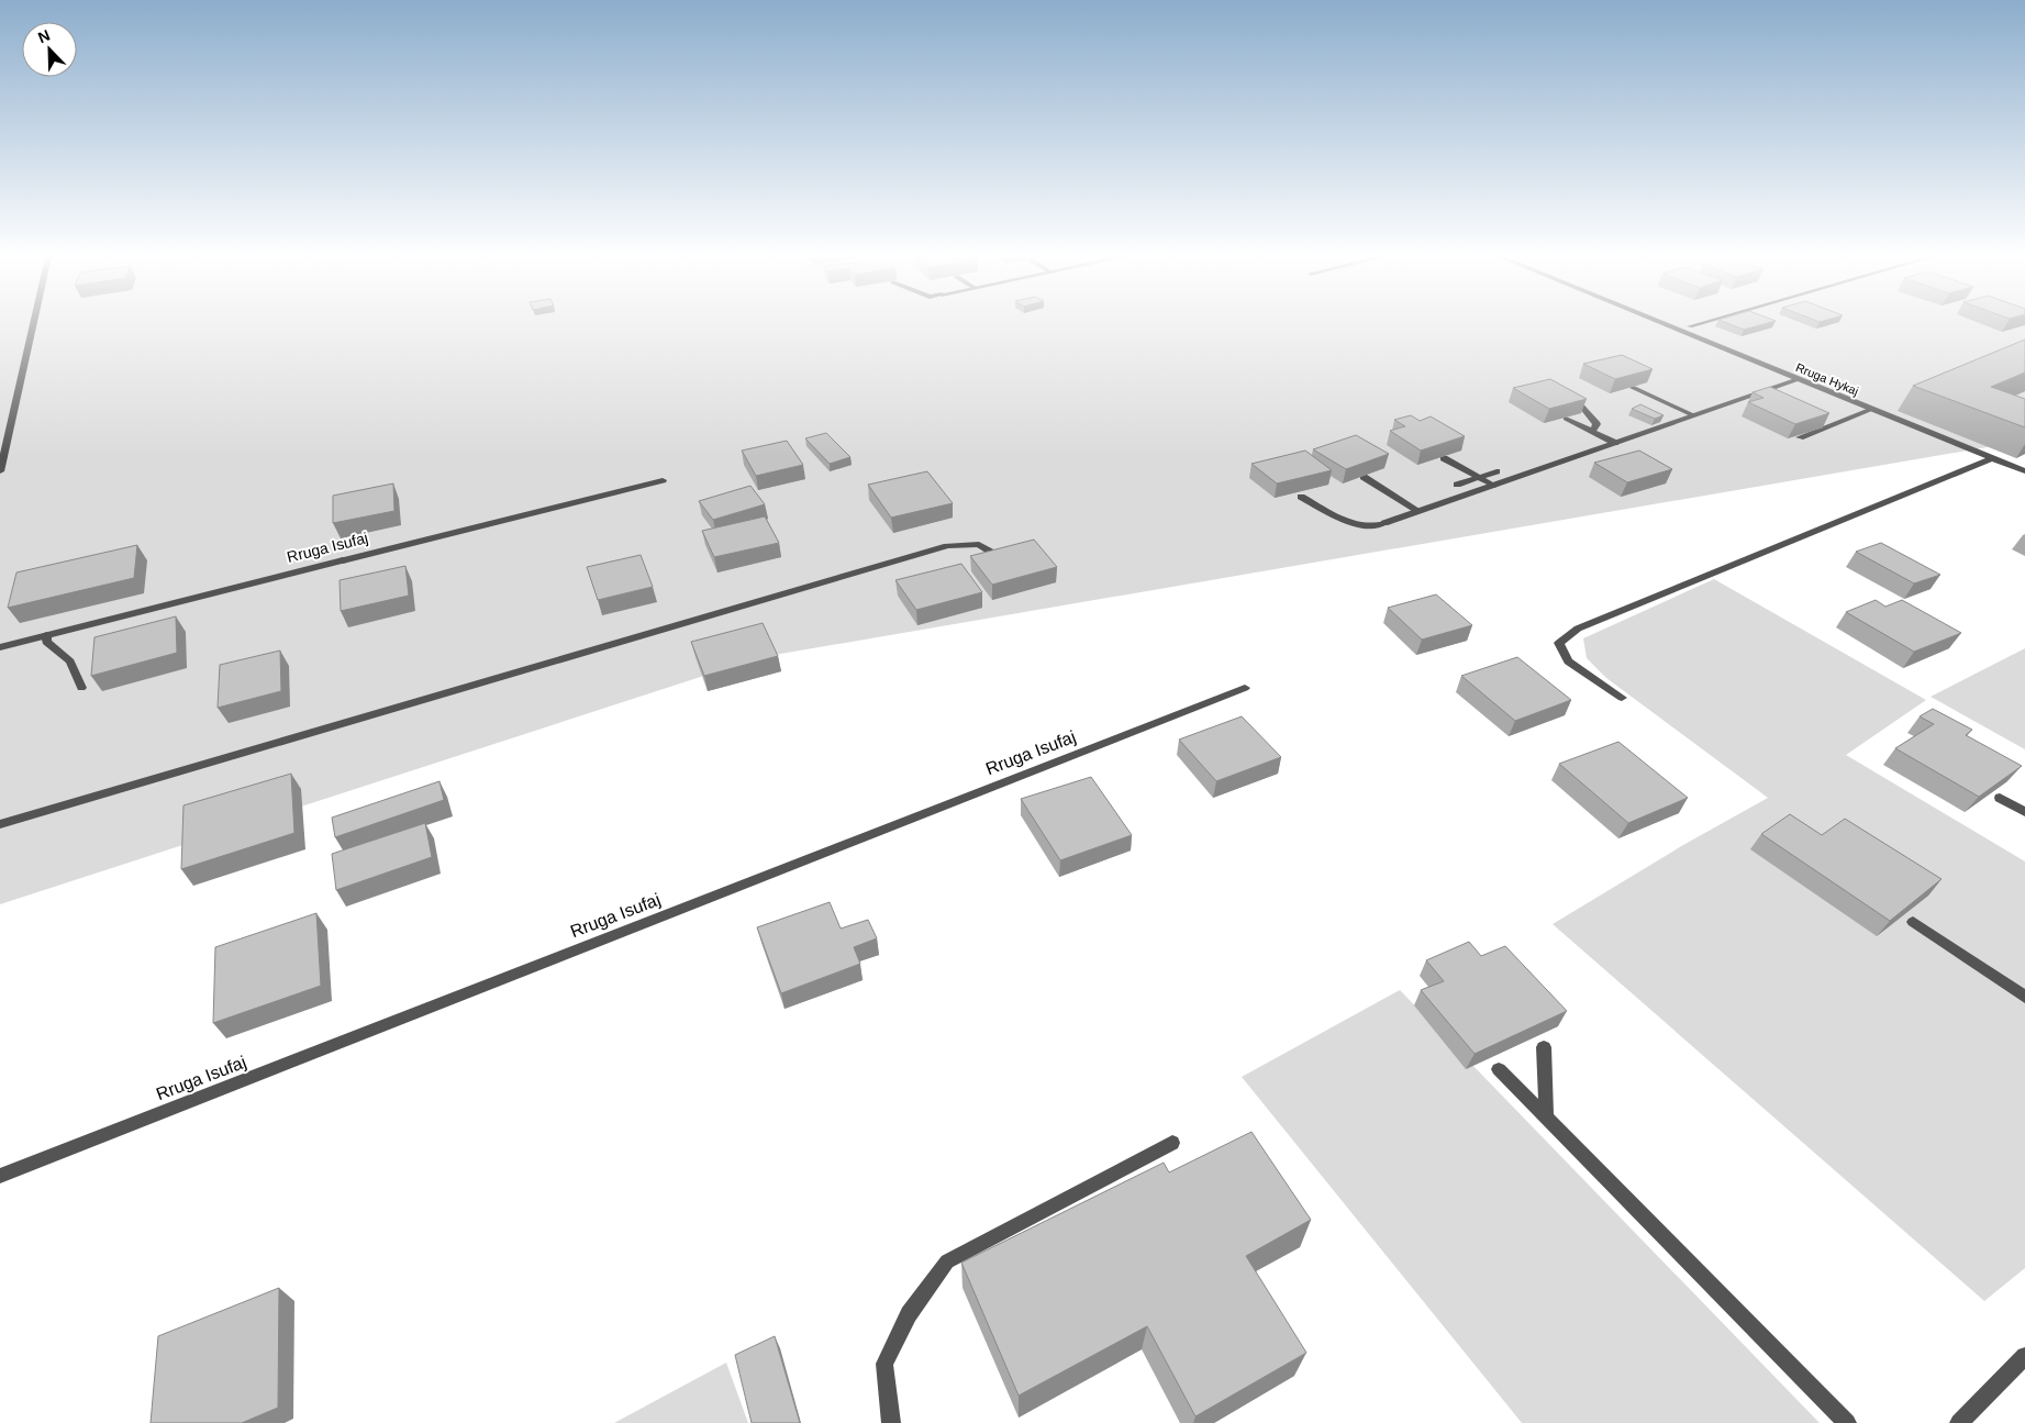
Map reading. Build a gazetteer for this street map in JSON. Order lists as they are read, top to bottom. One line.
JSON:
{"streets":{"street":["Rruga Hykaj","Rruga Isufaj"]},"north":"top left"}
